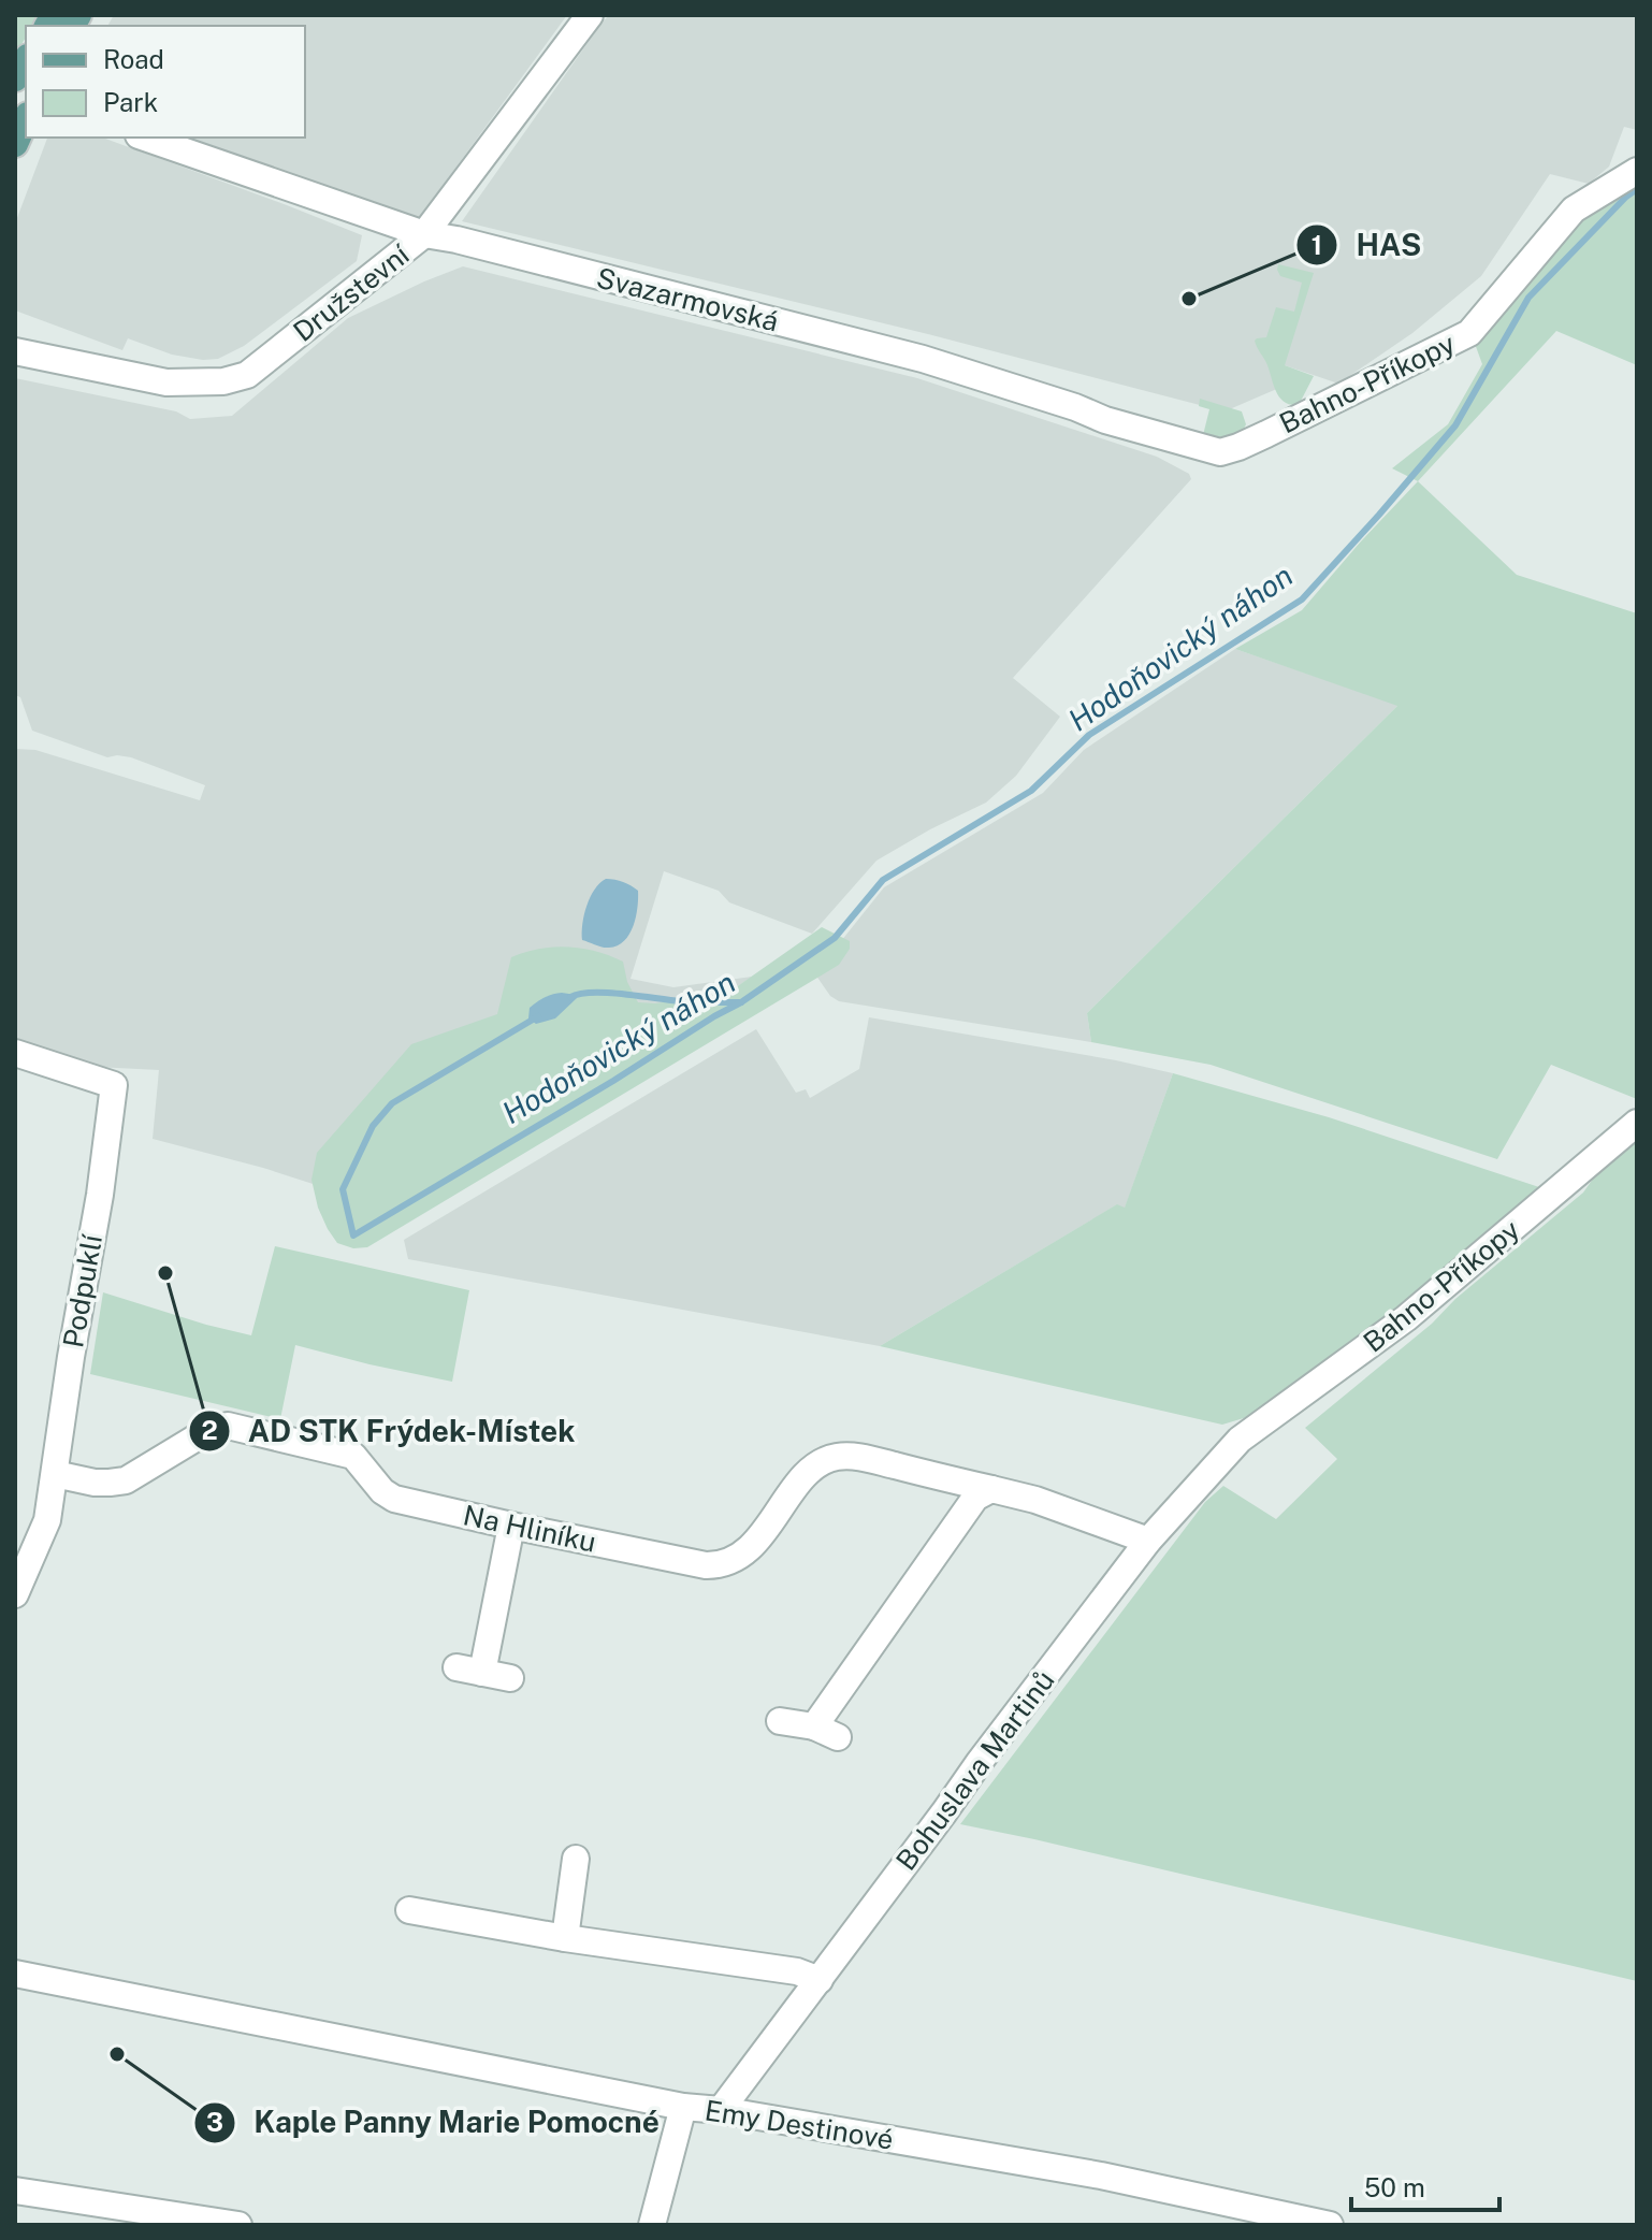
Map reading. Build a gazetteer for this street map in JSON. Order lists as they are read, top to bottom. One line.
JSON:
{"streets":{"street":["Družstevní","Svazarmovská","Bahno-Příkopy","Podpuklí","Na Hliníku","Bohuslava Martinů","Emy Destinové"]},"crossings":[["Družstevní","Svazarmovská"],["Svazarmovská","Bahno-Příkopy"],["Bahno-Příkopy","Bohuslava Martinů"],["Podpuklí","Na Hliníku"],["Na Hliníku","Bohuslava Martinů"],["Bohuslava Martinů","Emy Destinové"]],"water":["Hodoňovický náhon"],"places":["HAS","AD STK Frýdek-Místek","Kaple Panny Marie Pomocné"],"legend":["Road","Park"],"scale_bar":"50 m"}
